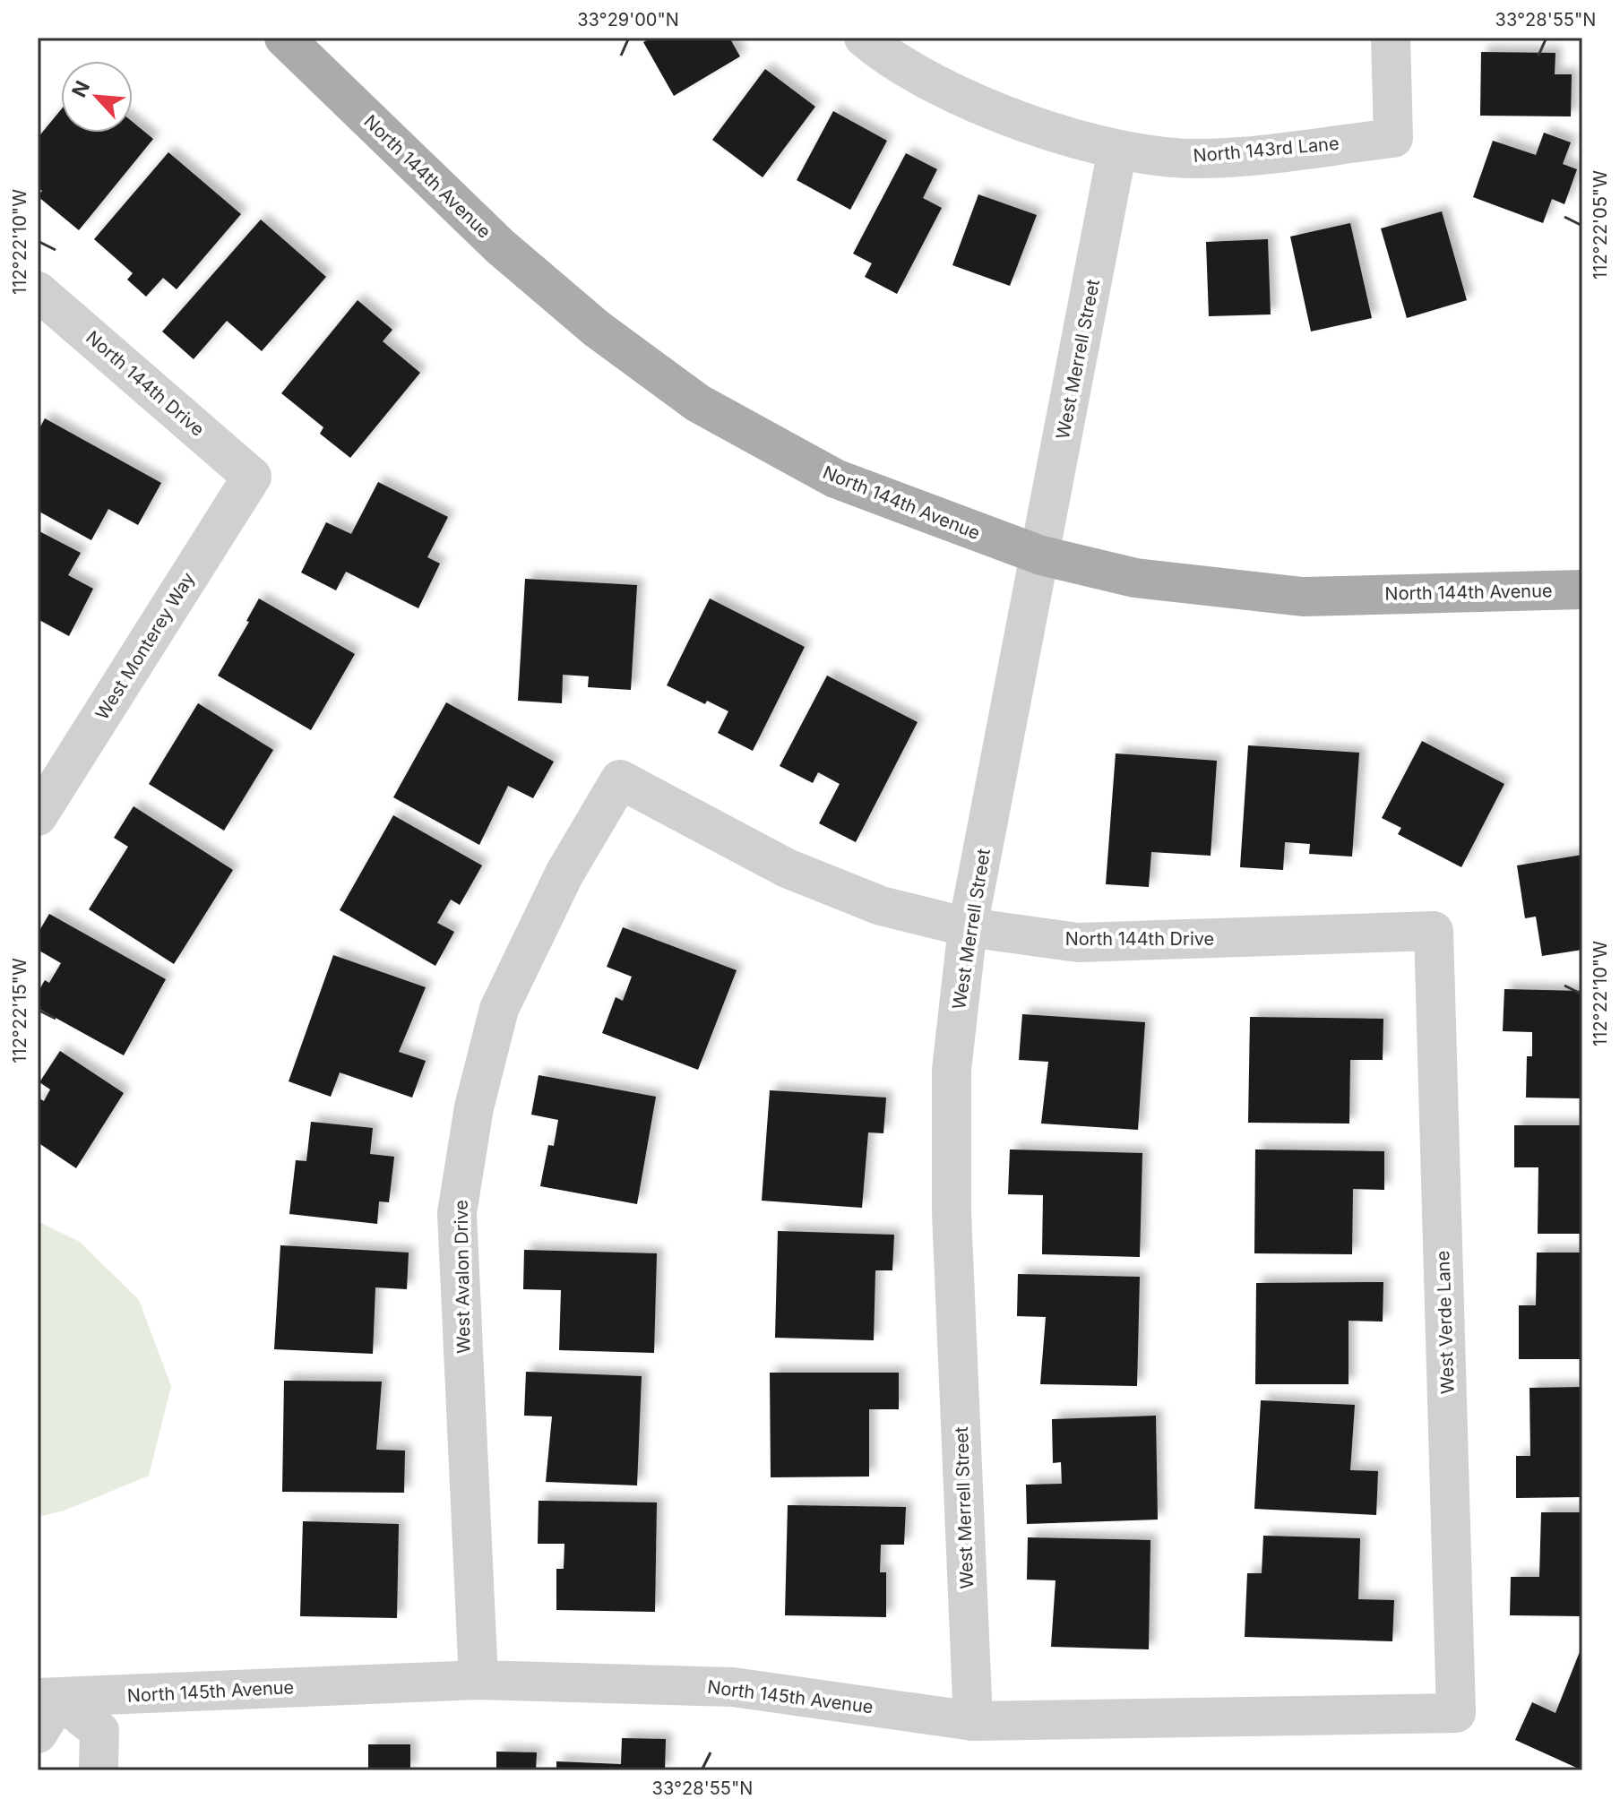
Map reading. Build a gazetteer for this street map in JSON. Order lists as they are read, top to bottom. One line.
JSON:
{"streets":{"main road":["North 144th Avenue"],"street":["North 143rd Lane","West Merrell Street","North 144th Drive","West Monterey Way","West Avalon Drive","West Verde Lane","North 145th Avenue"]},"crossings":[["North 143rd Lane","West Merrell Street"],["North 144th Avenue","West Merrell Street"],["West Merrell Street","North 144th Drive"],["West Merrell Street","North 145th Avenue"],["North 144th Drive","West Monterey Way"],["North 144th Drive","West Avalon Drive"],["North 144th Drive","West Verde Lane"],["West Avalon Drive","North 145th Avenue"],["West Verde Lane","North 145th Avenue"]],"north":"top left","coordinates":["33°29'00\"N","33°28'55\"N","112°22'05\"W","112°22'10\"W","112°22'15\"W"]}
